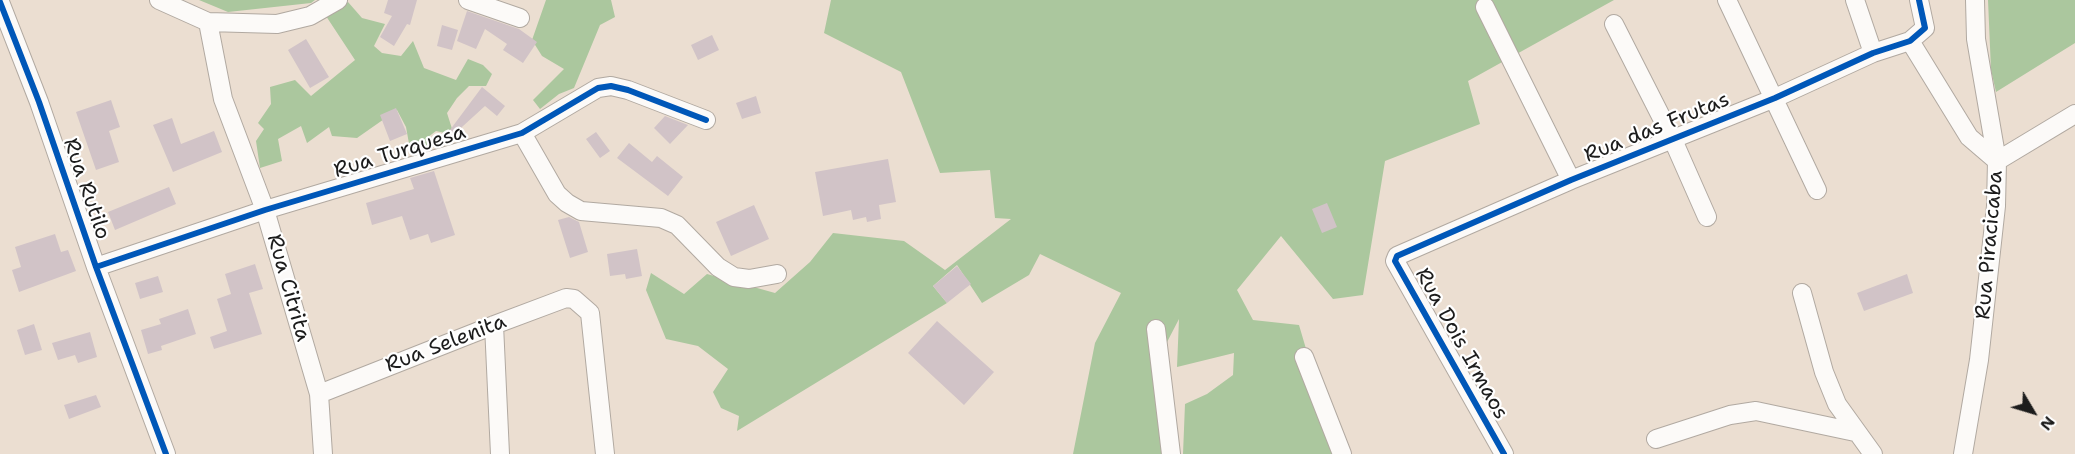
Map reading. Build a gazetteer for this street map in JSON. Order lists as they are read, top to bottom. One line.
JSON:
{"streets":{"street":["Rua das Frutas","Rua Turquesa","Rua Rutilo","Rua Piracicaba","Rua Citrita","Rua Selenita","Rua Dois Irmaos"]},"crossings":[["Rua das Frutas","Rua Dois Irmaos"],["Rua Turquesa","Rua Rutilo"],["Rua Turquesa","Rua Citrita"],["Rua Citrita","Rua Selenita"]],"north":"bottom right"}
